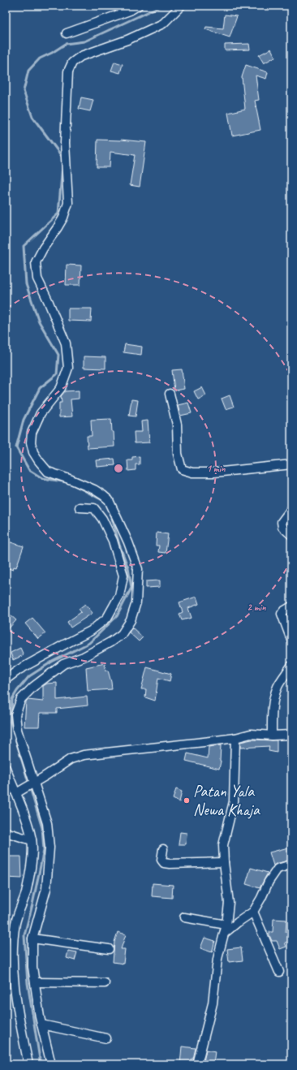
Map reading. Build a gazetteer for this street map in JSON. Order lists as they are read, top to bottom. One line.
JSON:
{"places":["Patan Yala Newa Khaja"],"rings":["1 min","2 min"]}
